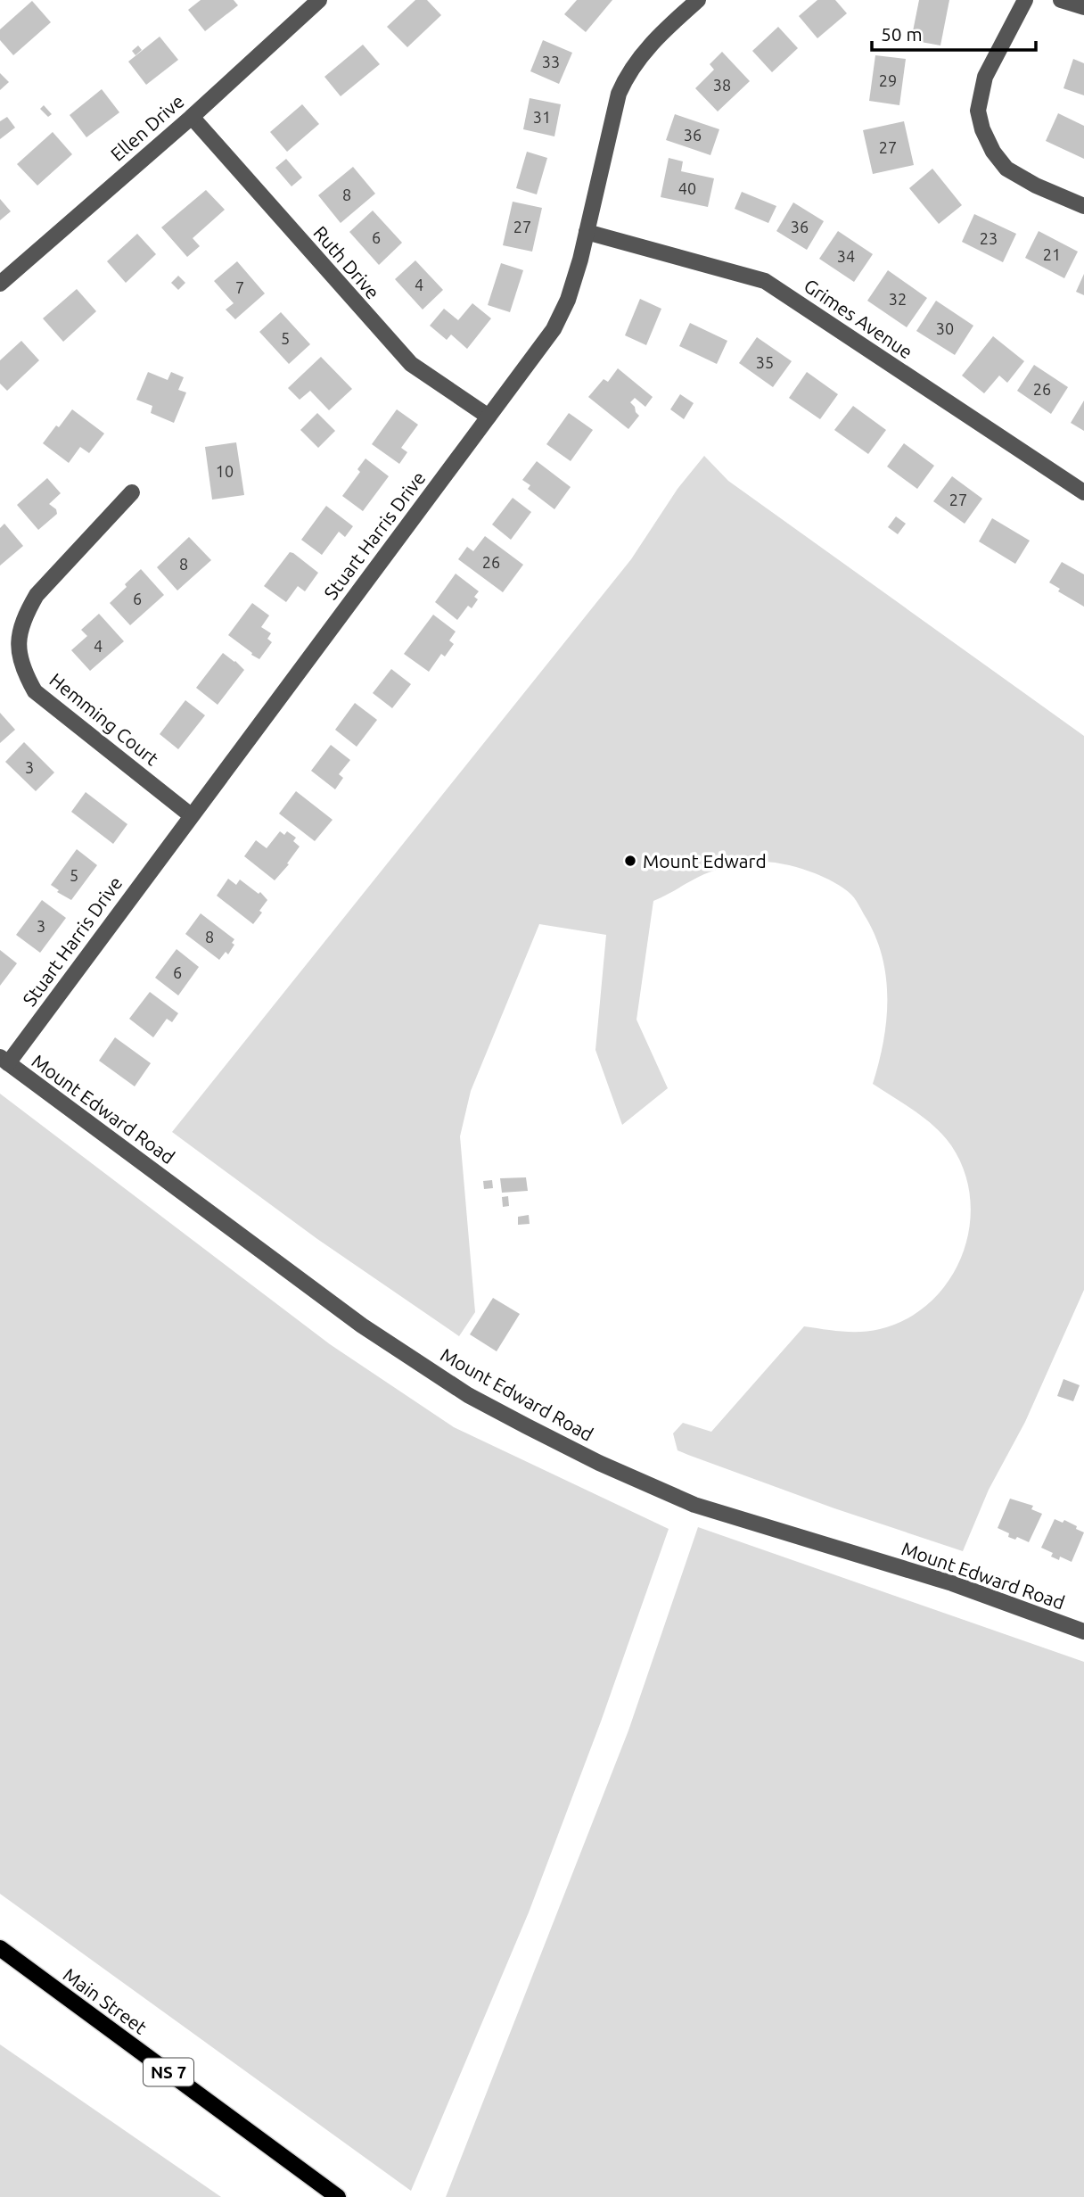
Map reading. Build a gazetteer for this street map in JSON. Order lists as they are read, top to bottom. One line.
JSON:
{"streets":{"main road":["Main Street","NS 7"],"street":["Ellen Drive","Ruth Drive","Grimes Avenue","Stuart Harris Drive","Hemming Court","Mount Edward Road"]},"crossings":[["Ellen Drive","Ruth Drive"],["Ruth Drive","Stuart Harris Drive"],["Grimes Avenue","Stuart Harris Drive"],["Stuart Harris Drive","Hemming Court"],["Stuart Harris Drive","Mount Edward Road"]],"places":["Mount Edward"],"house_numbers":["33","29","38","31","36","27","40","8","27","36","6","23","21","34","4","7","32","30","5","35","26","10","27","26","8","6","4","3","5","3","8","6"],"scale_bar":"50 m"}
